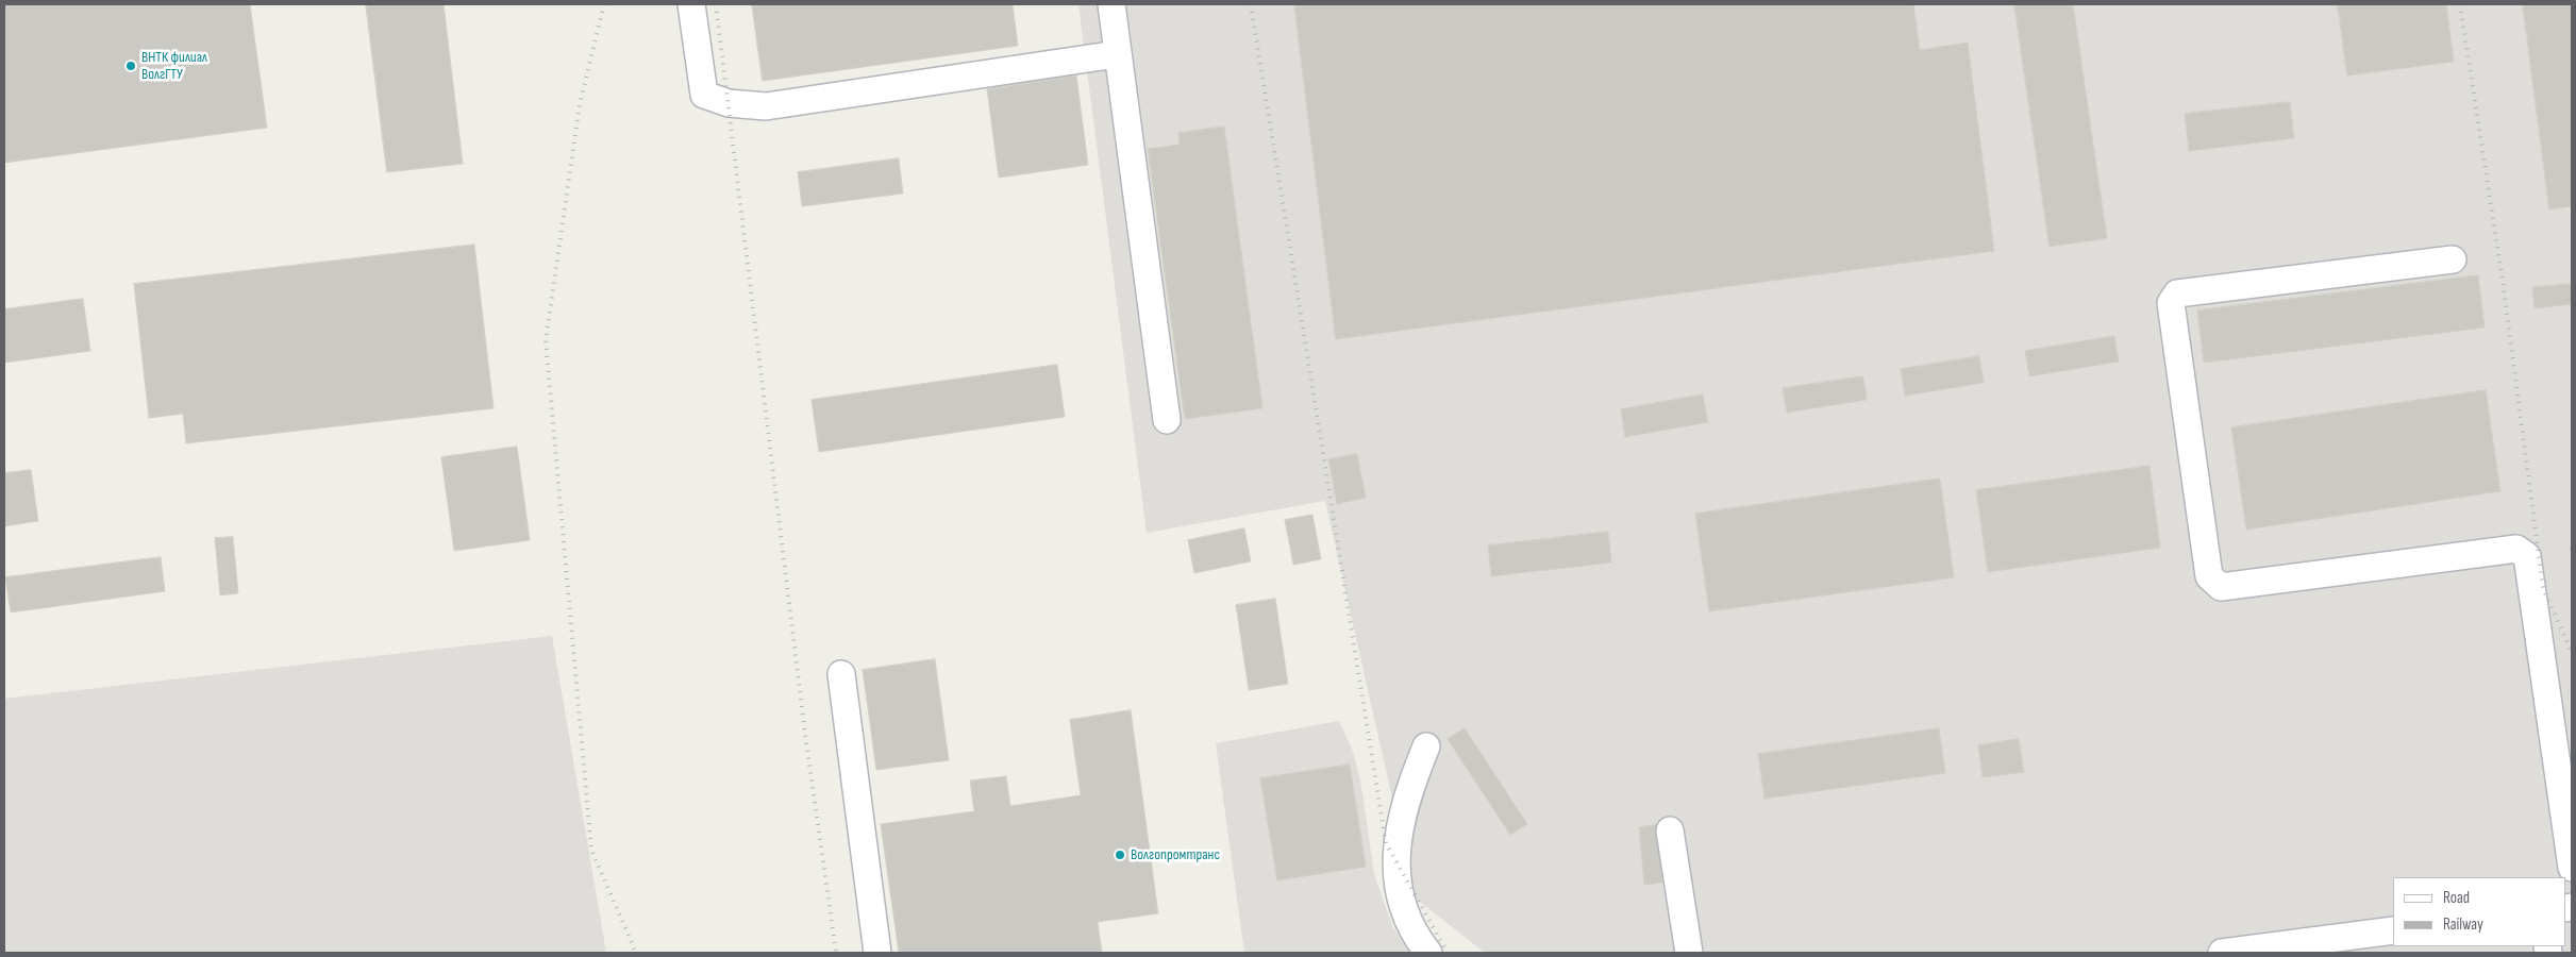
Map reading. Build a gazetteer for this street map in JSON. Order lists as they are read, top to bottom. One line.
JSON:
{"places":["ВНТК филиал ВолгГТУ","Волгопромтранс"],"legend":["Road","Railway"]}
